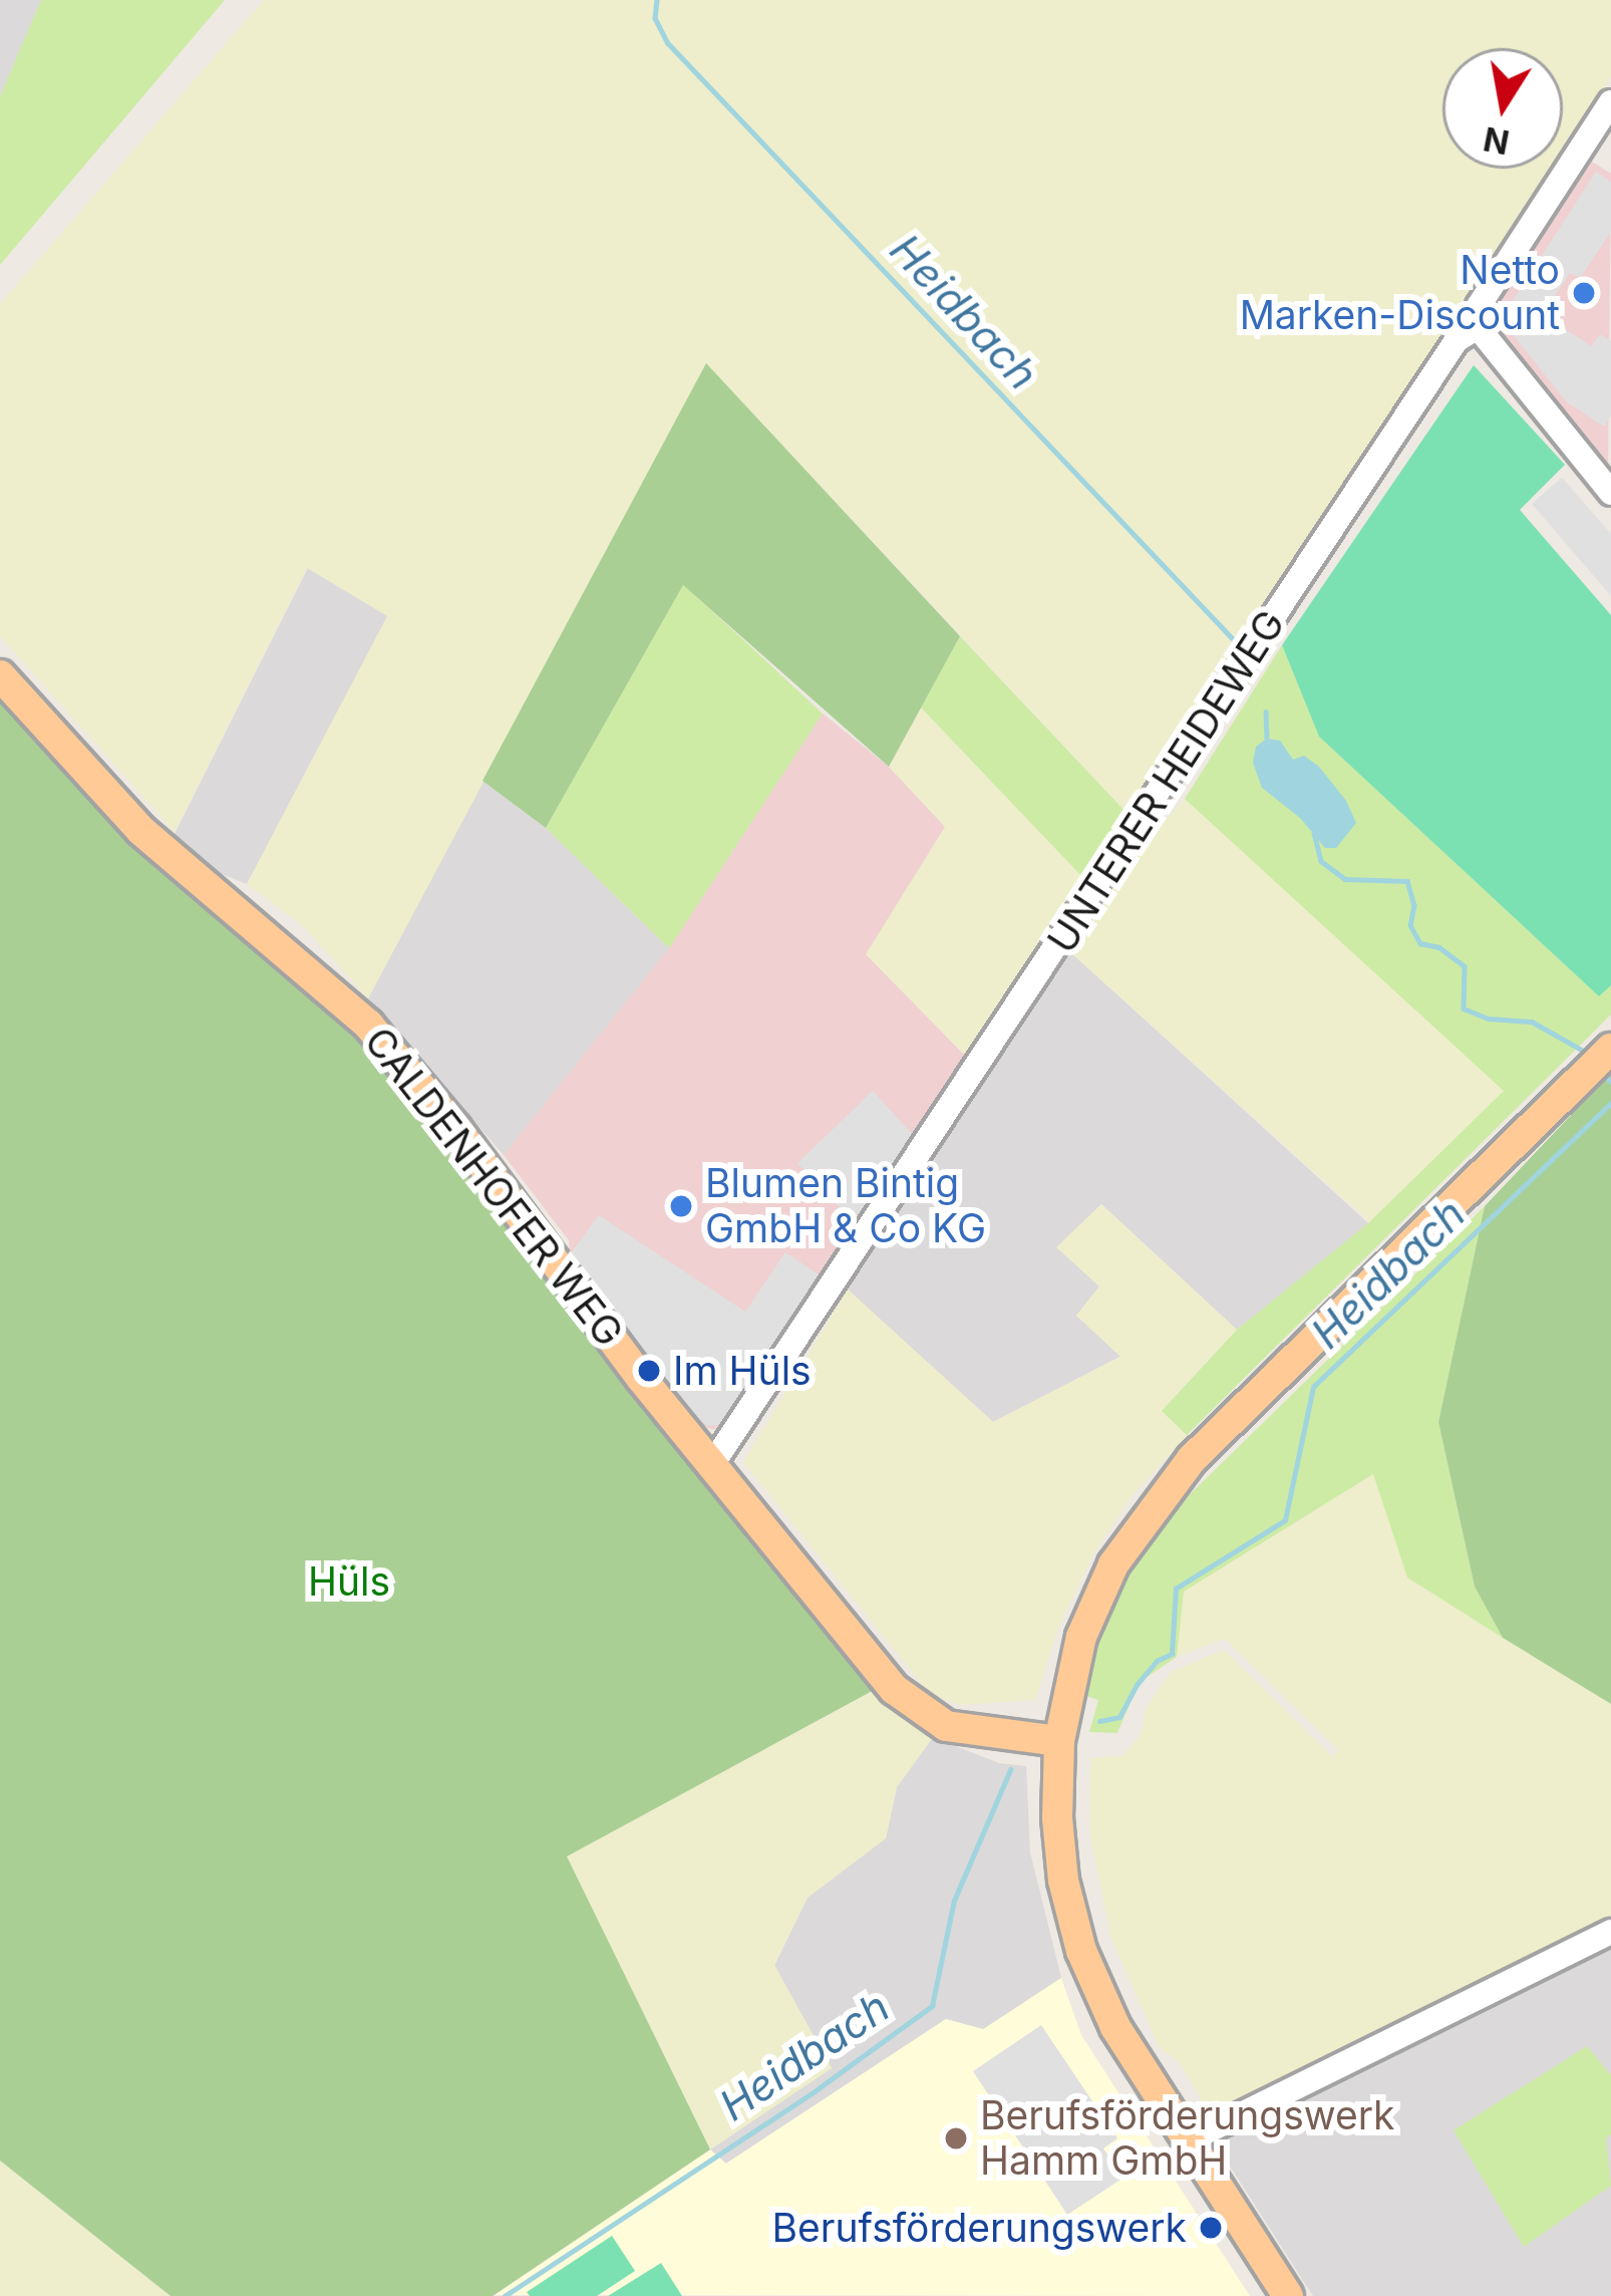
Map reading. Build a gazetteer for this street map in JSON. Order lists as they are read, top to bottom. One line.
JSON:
{"streets":{"main road":["CALDENHOFER WEG"],"street":["UNTERER HEIDEWEG"]},"crossings":[["UNTERER HEIDEWEG","CALDENHOFER WEG"]],"water":["Heidbach"],"parks":["Hüls"],"places":["Netto Marken-Discount","Blumen Bintig GmbH & Co KG","Im Hüls","Berufsförderungswerk Hamm GmbH","Berufsförderungswerk"],"north":"bottom"}
